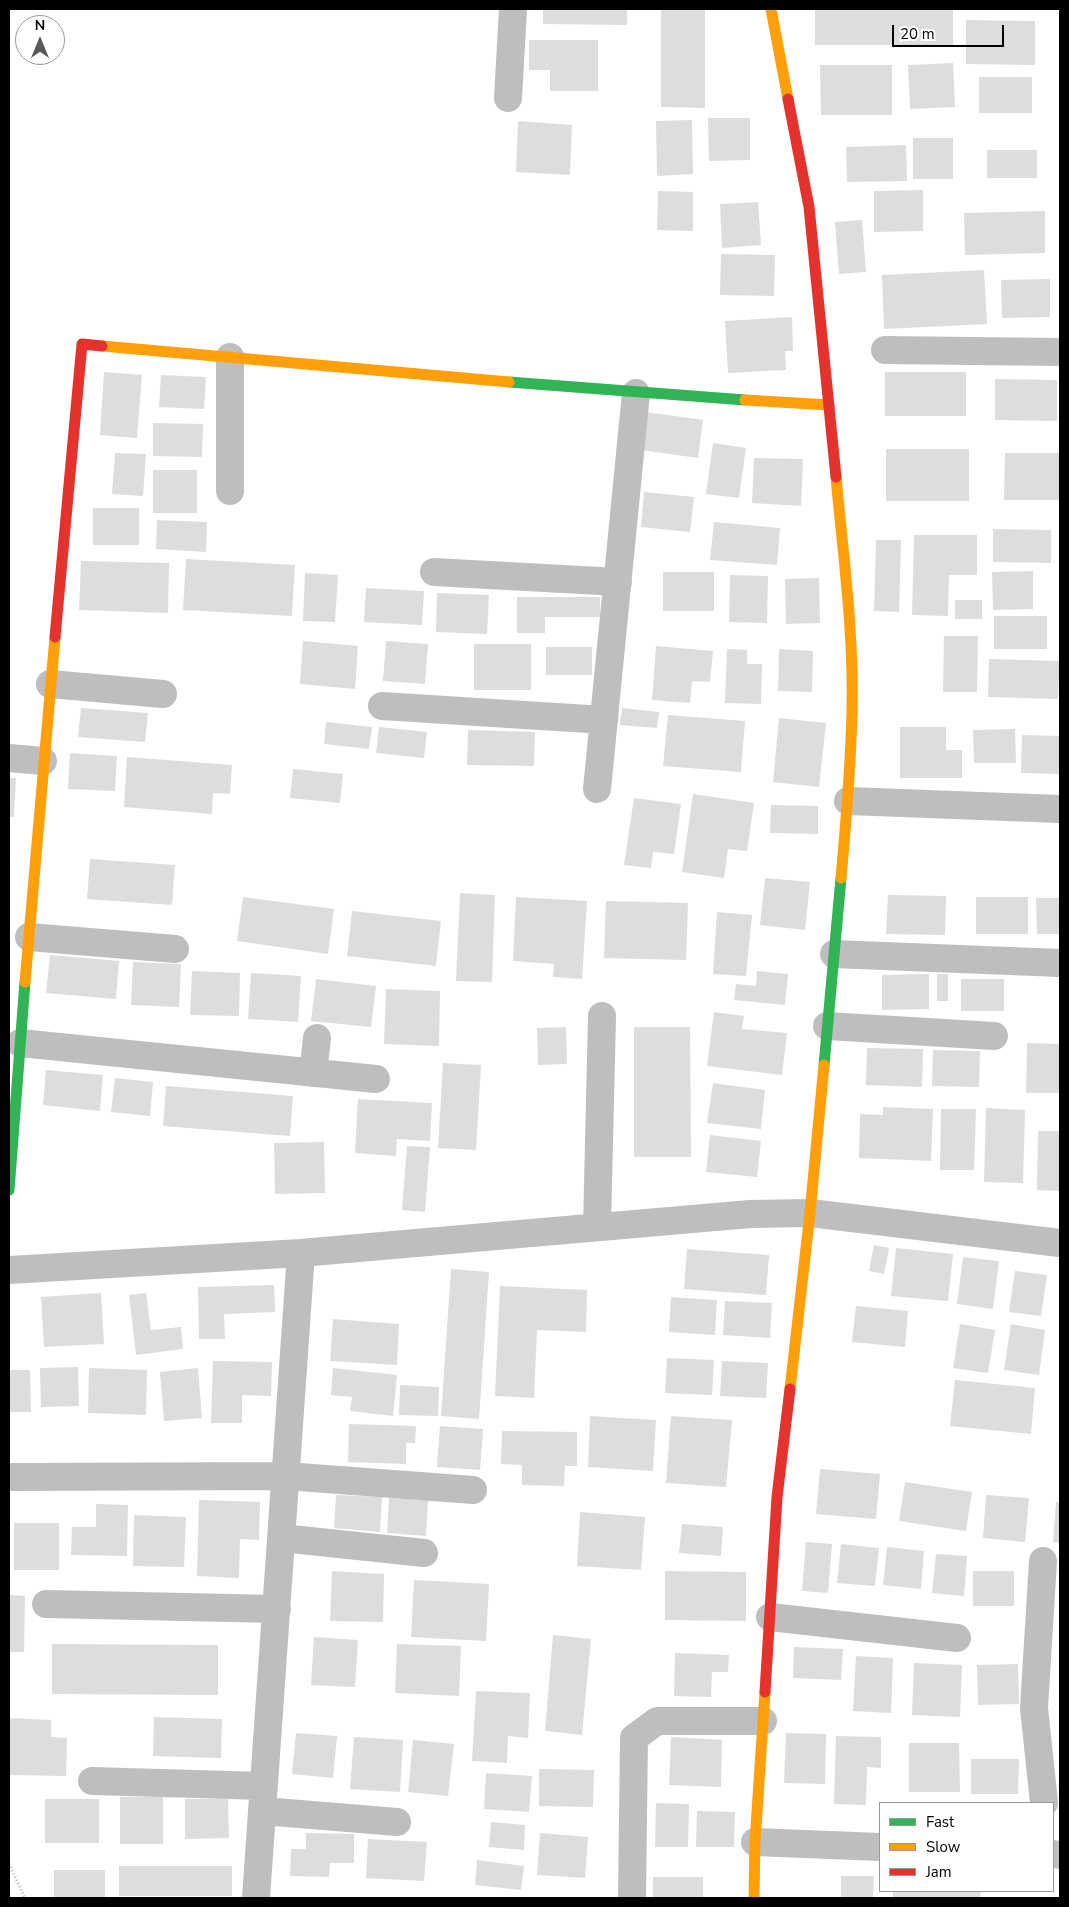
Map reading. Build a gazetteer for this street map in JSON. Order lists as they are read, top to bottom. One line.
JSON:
{"legend":["Fast","Slow","Jam"],"scale_bar":"20 m","north":"top"}
